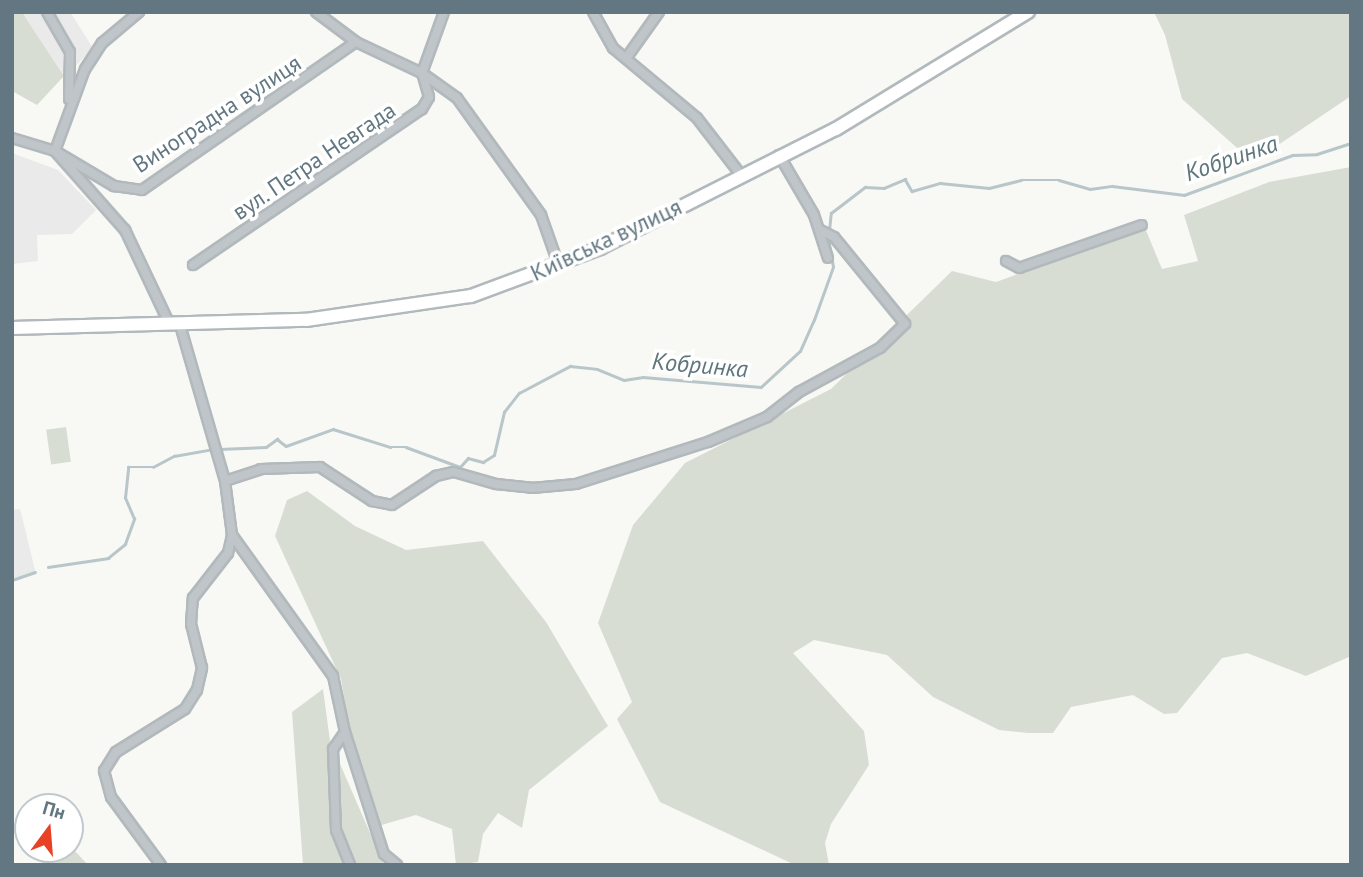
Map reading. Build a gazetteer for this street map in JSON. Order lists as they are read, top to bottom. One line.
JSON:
{"streets":{"main road":["Київська вулиця"],"street":["Виноградна вулиця","вул. Петра Невгада"]},"water":["Кобринка"],"north":"top"}
